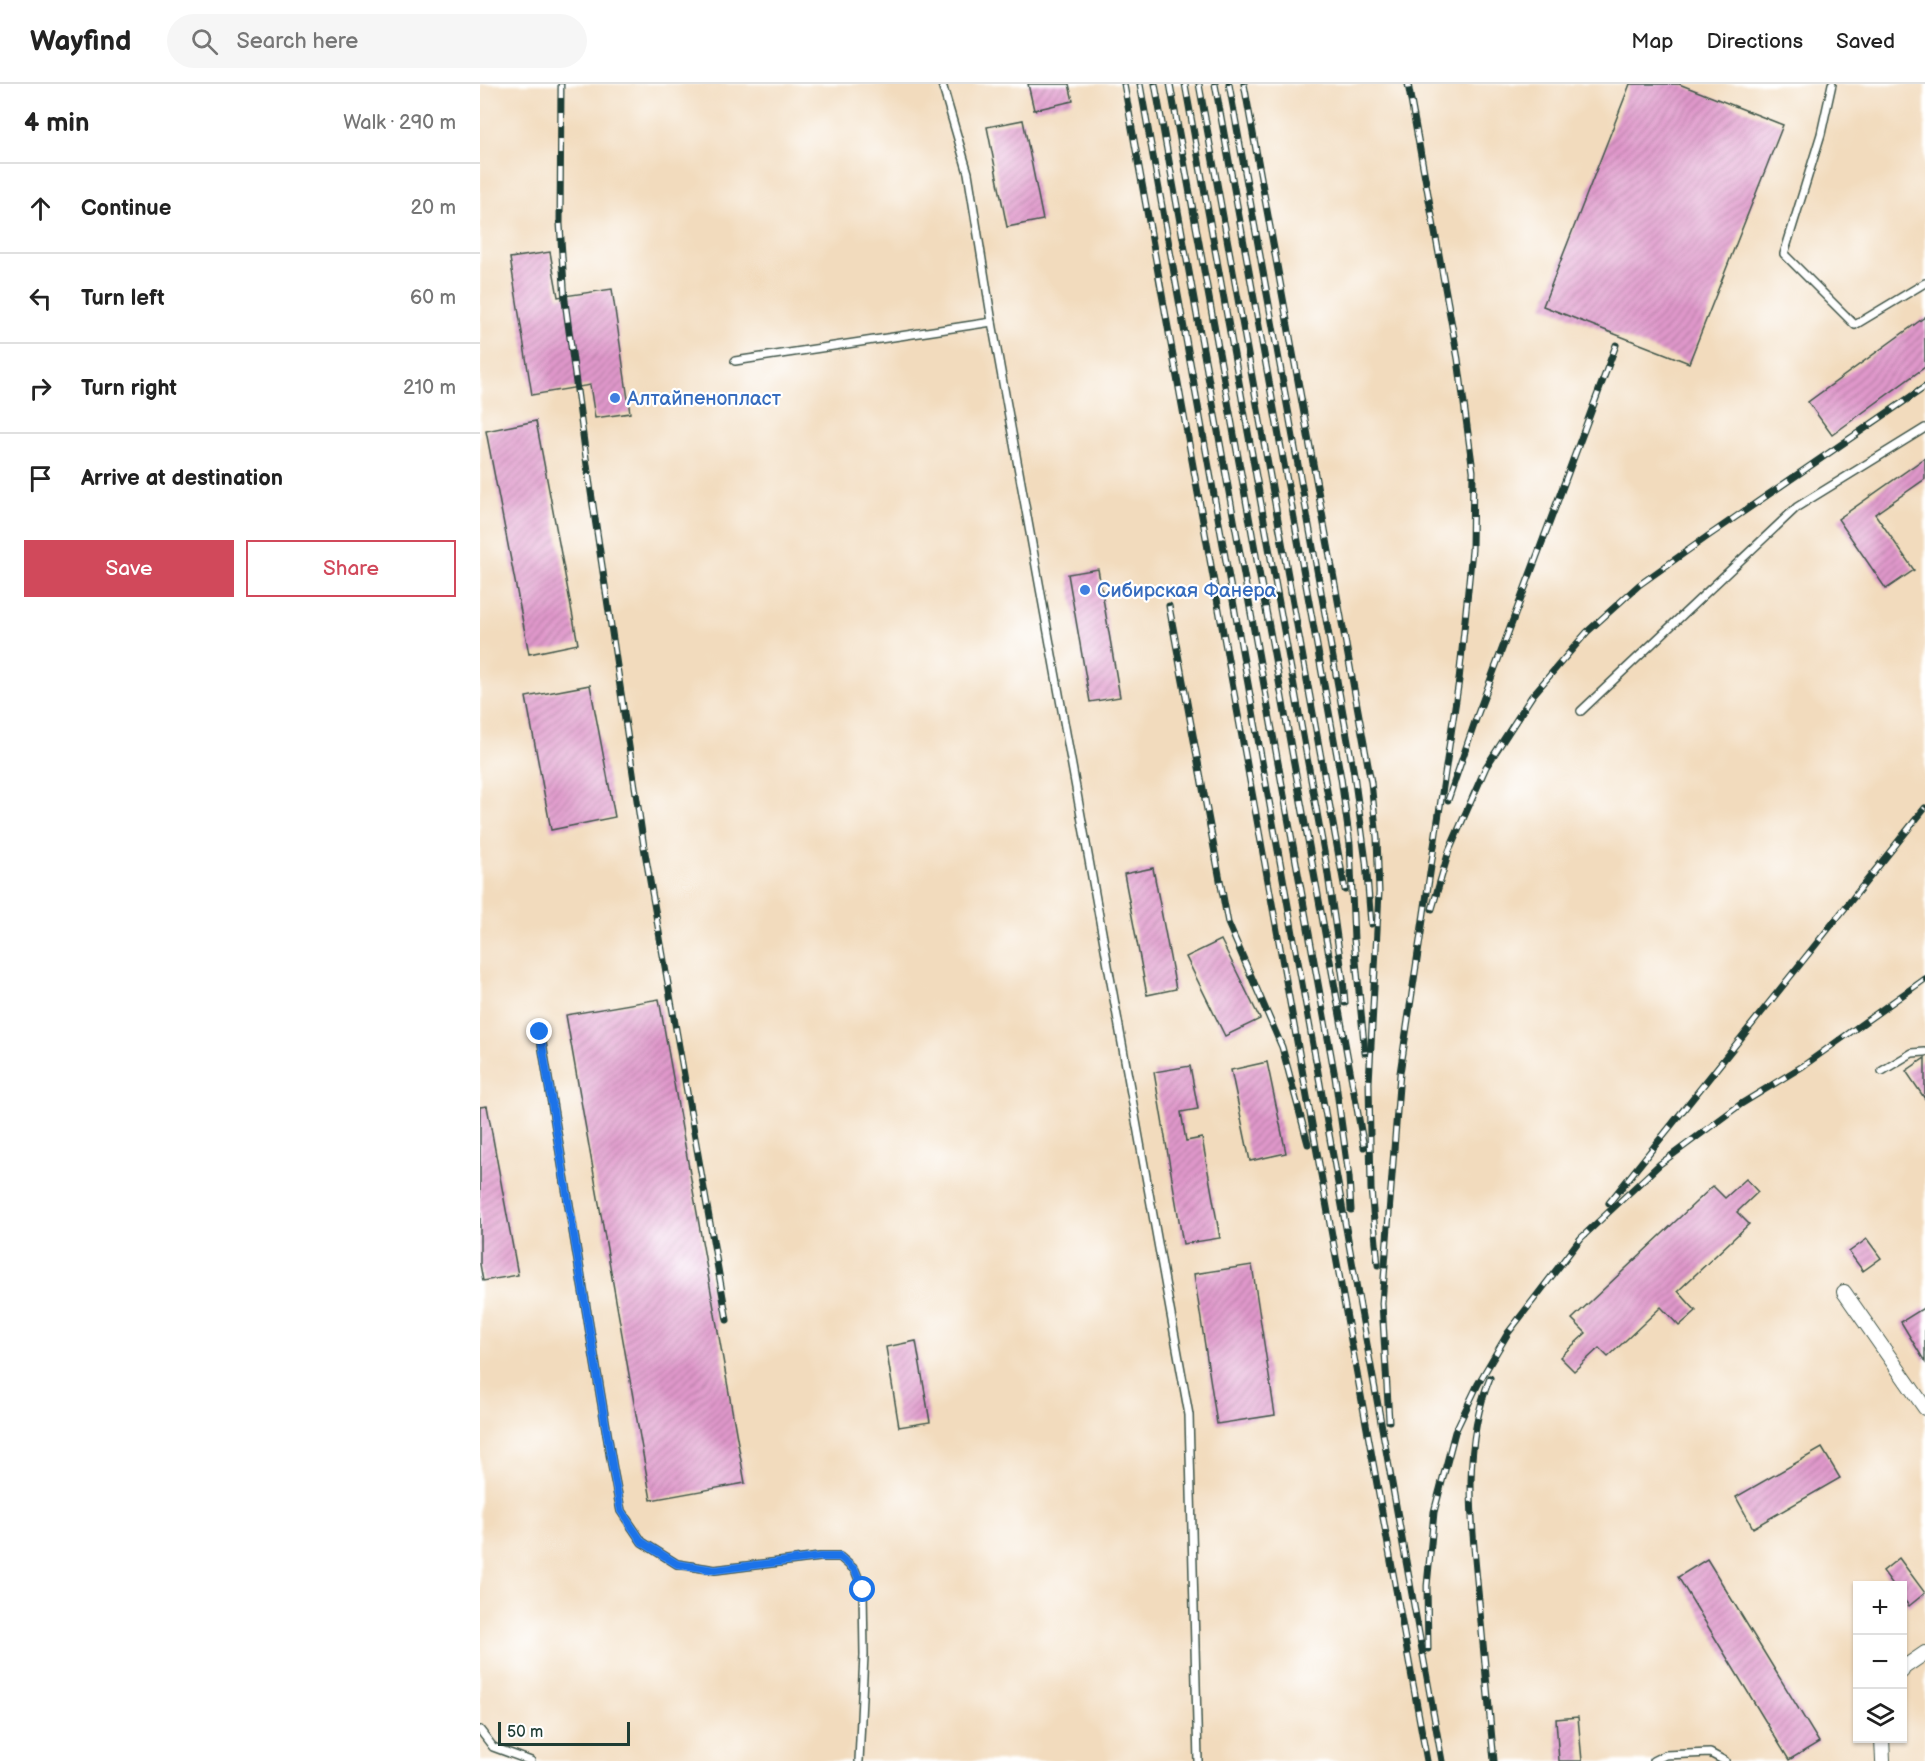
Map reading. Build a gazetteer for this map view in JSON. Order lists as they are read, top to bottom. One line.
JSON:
{"places":["Алтайпенопласт","Сибирская Фанера"],"scale_bar":"50 m","page":{"header":"Wayfind","search":"Search here","nav":["Map","Directions","Saved"],"heading":["4 min","Walk · 290 m"],"list":[["Continue","20 m"],["Turn left","60 m"],["Turn right","210 m"],"Arrive at destination"],"buttons":["Save","Share"],"map_buttons":["+","−"],"scale":"50 m"}}
